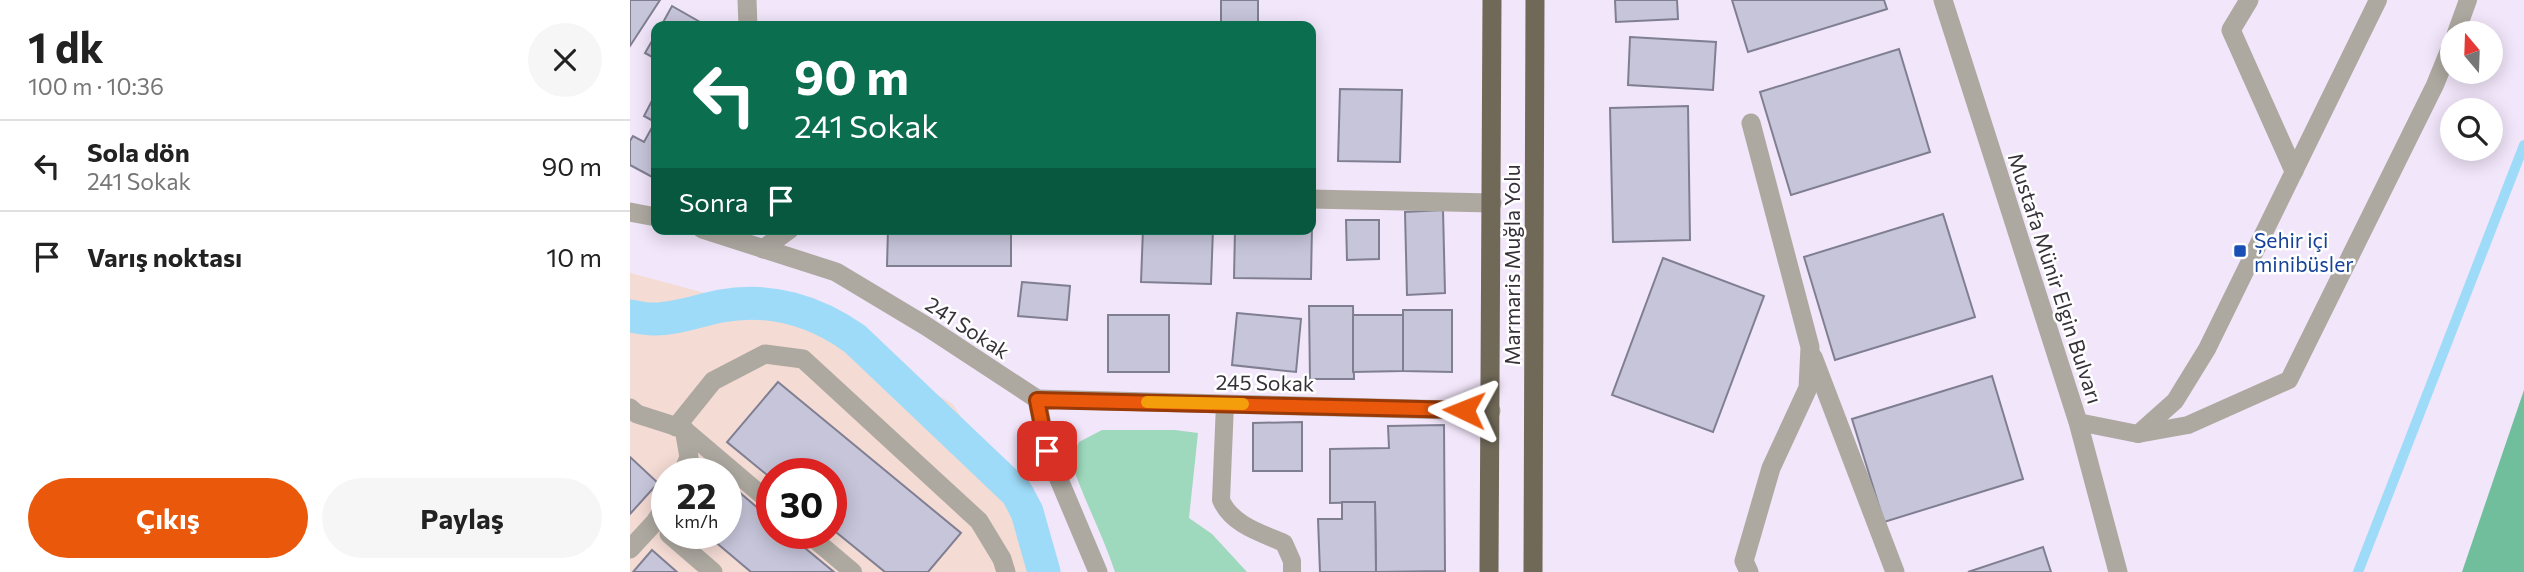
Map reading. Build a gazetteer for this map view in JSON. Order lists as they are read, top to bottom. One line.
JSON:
{"streets":{"highway":["Marmaris Muğla Yolu"],"street":["Mustafa Münir Elgin Bulvarı","241 Sokak","245 Sokak"]},"crossings":[["241 Sokak","245 Sokak"]],"places":{"transit":["Șehir içi minibüsler"]},"north":"top","page":{"heading":["1 dk","100 m · 10:36"],"turn":["90 m","241 Sokak"],"list":[{"name":"Sola dön","note":"241 Sokak","value":"90 m"},{"name":"Varış noktası","value":"10 m"}],"then":"Sonra","speed":"22 km/h","limit":"30","buttons":["Çıkış","Paylaş"]}}
